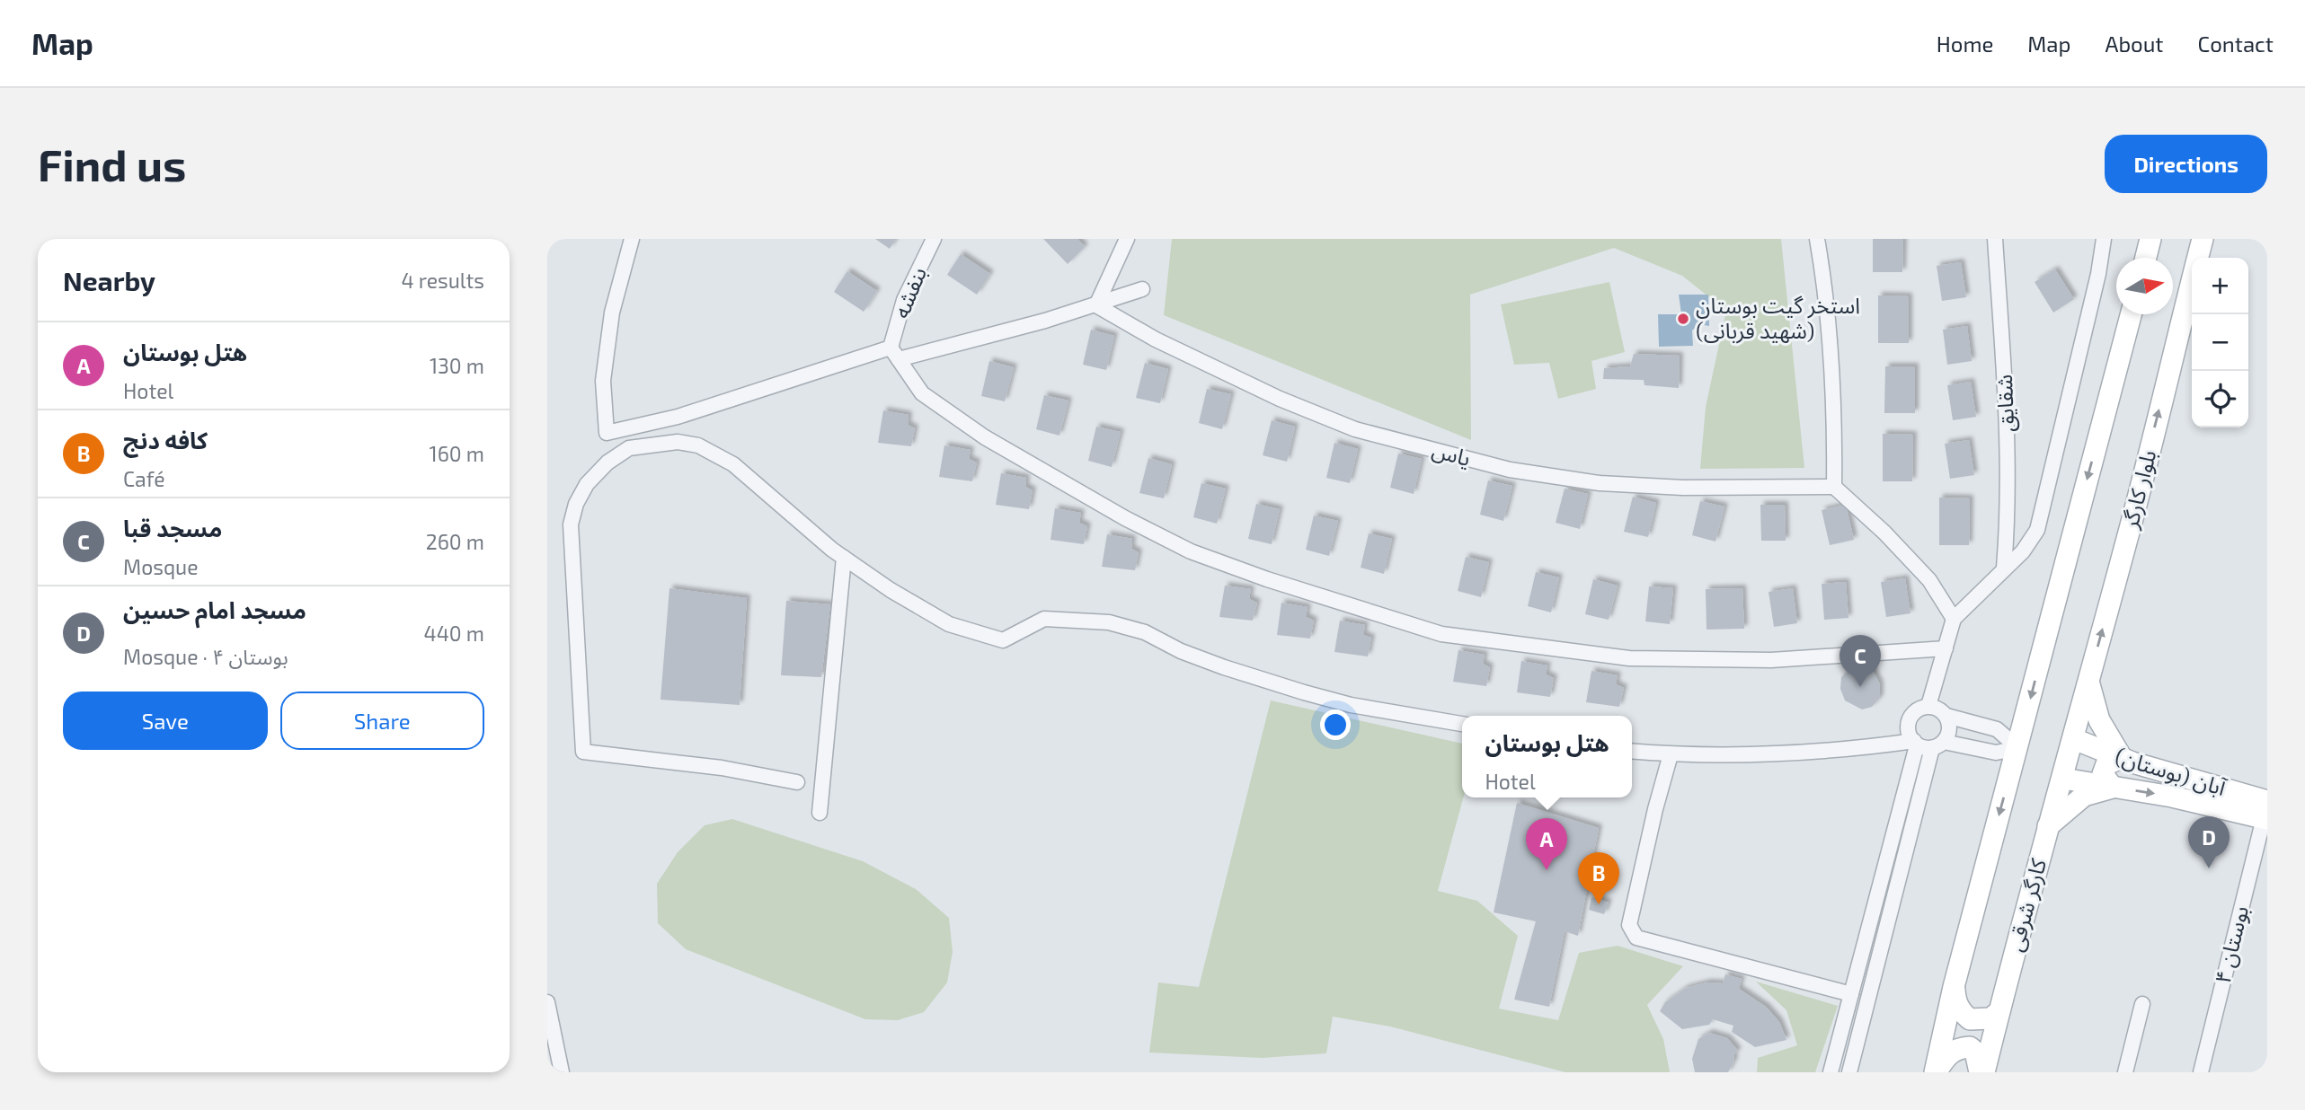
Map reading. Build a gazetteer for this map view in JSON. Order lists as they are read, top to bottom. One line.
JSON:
{"streets":{"main road":["بلوار کارگر","آبان (بوستان)","کارگر شرقی"],"street":["بنفشه","شقایق","یاس","بوستان ۴"]},"crossings":[["بلوار کارگر","آبان (بوستان)"],["بلوار کارگر","کارگر شرقی"],["آبان (بوستان)","کارگر شرقی"],["آبان (بوستان)","بوستان ۴"]],"places":["استخر گیت بوستان (شهید قربانی)"],"north":"right","page":{"header":"Map","nav":["Home","Map","About","Contact"],"buttons":["Directions",["Save","Share"]],"title":"Find us","heading":["Nearby","4 results"],"map_buttons":["+","−"],"list":[{"mark":"A","name":"هتل بوستان","note":"Hotel","value":"130 m"},{"mark":"B","name":"کافه دنج","note":"Café","value":"160 m"},{"mark":"C","name":"مسجد قبا","note":"Mosque","value":"260 m"},{"mark":"D","name":"مسجد امام حسین","note":"Mosque · بوستان ۴","value":"440 m"}],"pins":["C","D","A","B"],"popup":["هتل بوستان","Hotel"]}}
